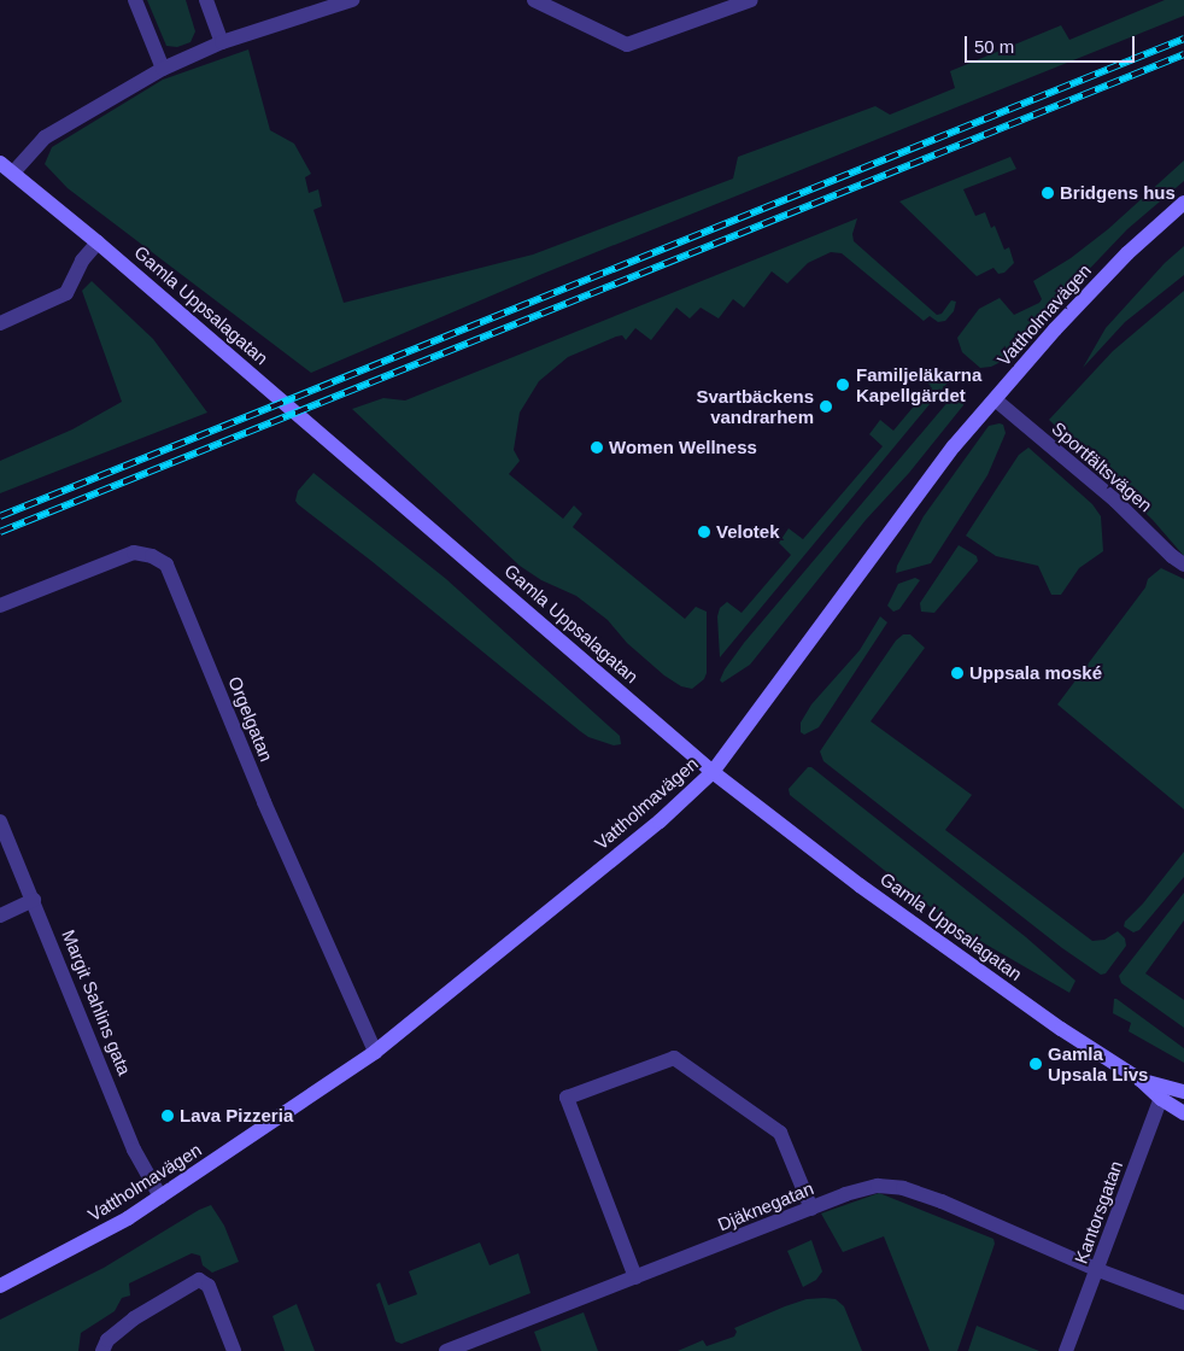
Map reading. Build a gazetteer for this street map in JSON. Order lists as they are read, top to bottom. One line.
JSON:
{"streets":{"street":["Gamla Uppsalagatan","Vattholmavägen","Sportfältsvägen","Orgelgatan","Margit Sahlins gata","Djäknegatan","Kantorsgatan"]},"crossings":[["Gamla Uppsalagatan","Vattholmavägen"],["Gamla Uppsalagatan","Kantorsgatan"],["Vattholmavägen","Sportfältsvägen"],["Vattholmavägen","Orgelgatan"],["Vattholmavägen","Margit Sahlins gata"],["Djäknegatan","Kantorsgatan"]],"places":["Bridgens hus","Familjeläkarna Kapellgärdet","Svartbäckens vandrarhem","Women Wellness","Velotek","Uppsala moské","Gamla Upsala Livs","Lava Pizzeria"],"scale_bar":"50 m"}
